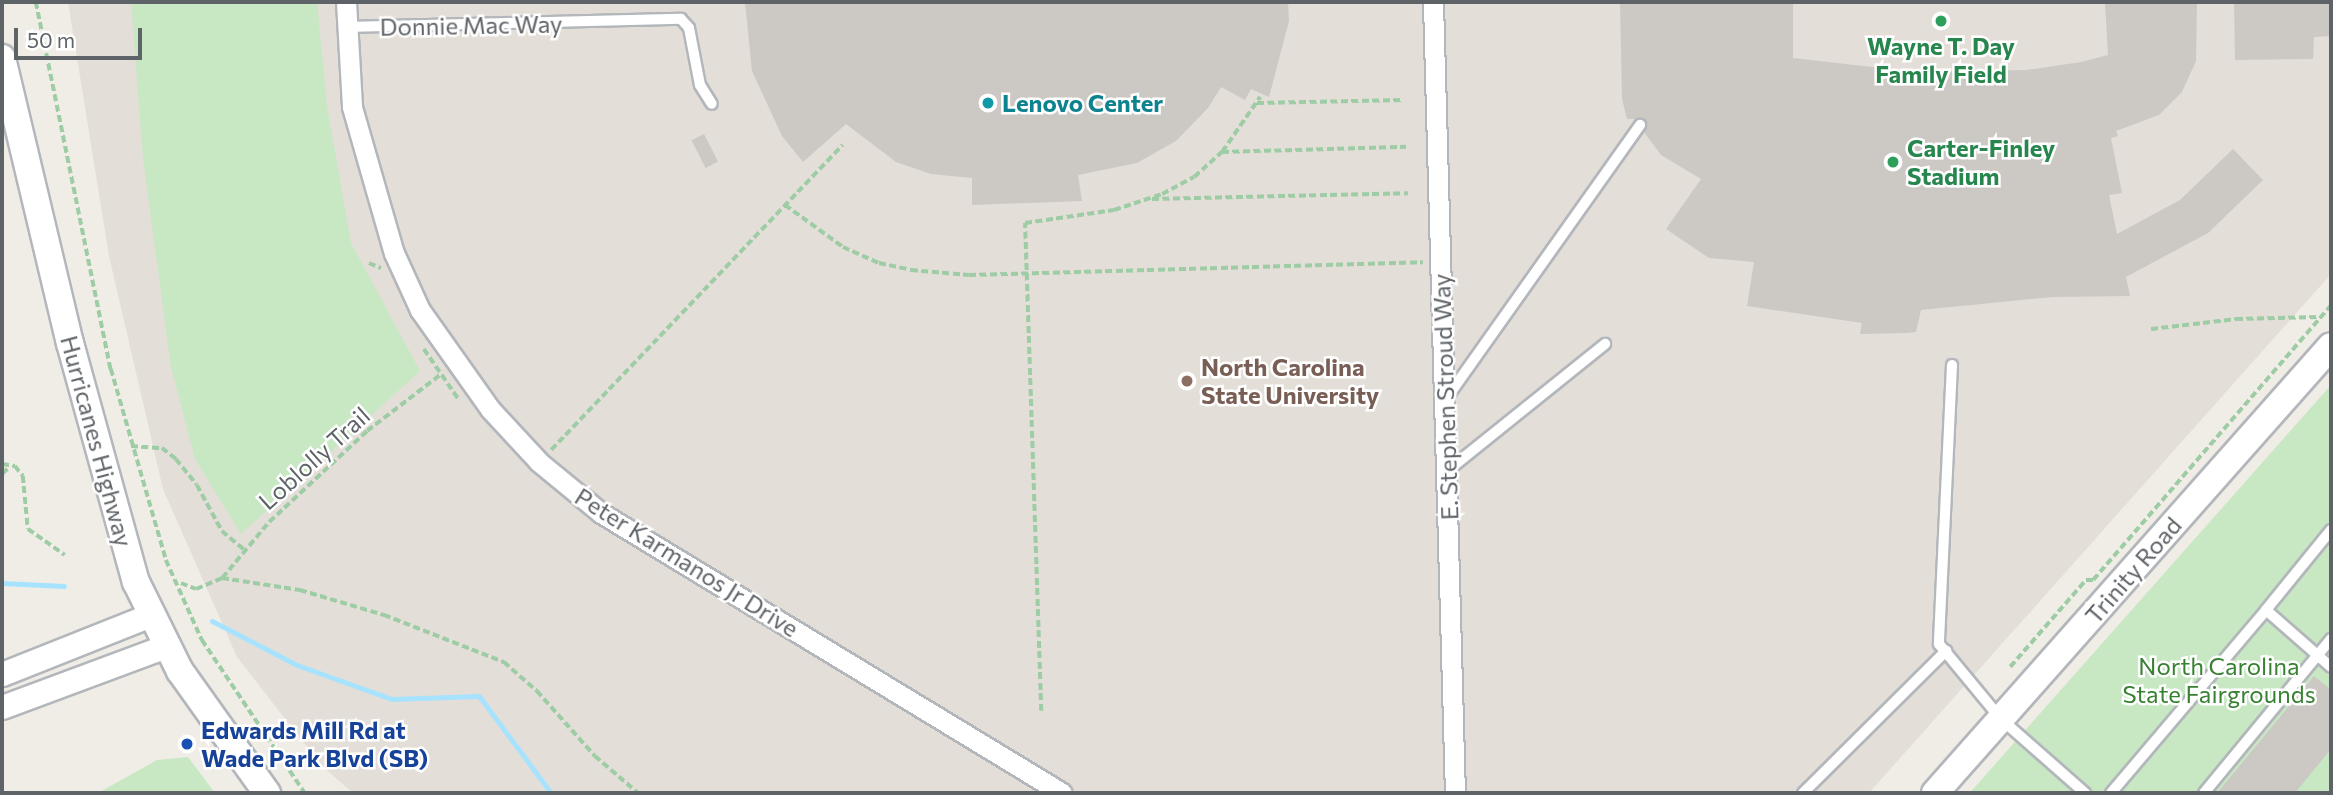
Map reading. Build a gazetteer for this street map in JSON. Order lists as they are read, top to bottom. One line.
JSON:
{"streets":{"main road":["Hurricanes Highway","Trinity Road"],"street":["E. Stephen Stroud Way","Peter Karmanos Jr Drive"],"lane":["Donnie Mac Way"],"path":["Loblolly Trail"]},"crossings":[["Donnie Mac Way","Peter Karmanos Jr Drive"]],"parks":["North Carolina State Fairgrounds"],"places":["Wayne T. Day Family Field","Lenovo Center","Carter-Finley Stadium","North Carolina State University","Edwards Mill Rd at Wade Park Blvd (SB)"],"scale_bar":"50 m"}
